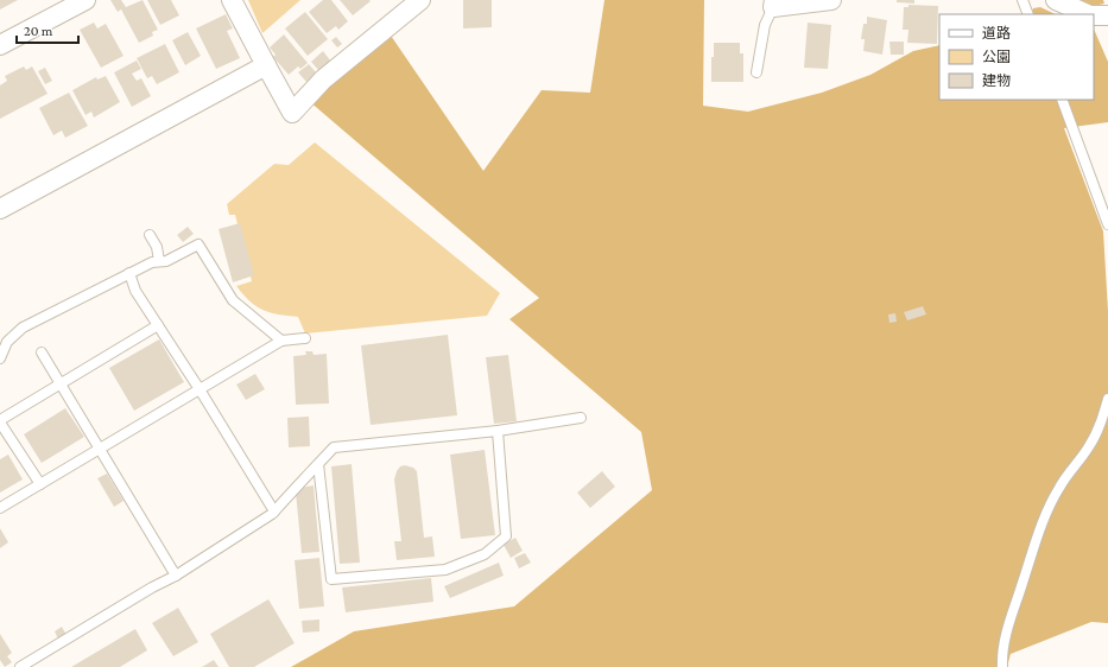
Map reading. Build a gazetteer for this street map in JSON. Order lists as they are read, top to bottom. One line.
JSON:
{"legend":["道路","公園","建物"],"scale_bar":"20 m"}
